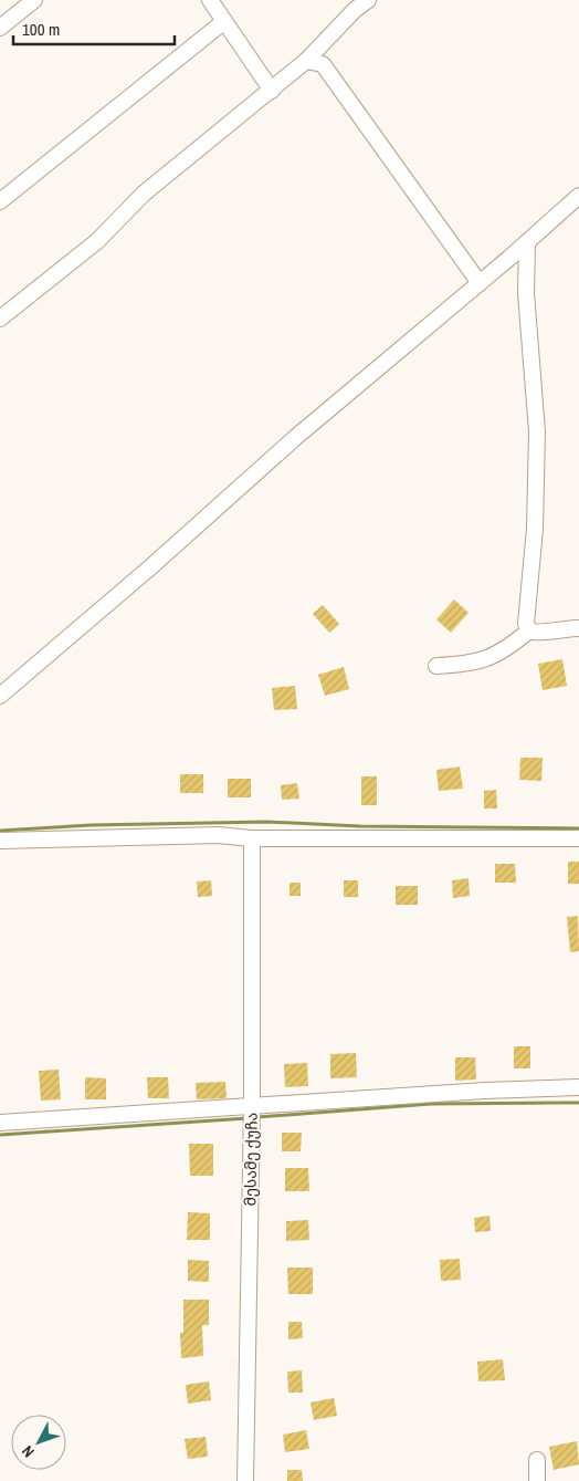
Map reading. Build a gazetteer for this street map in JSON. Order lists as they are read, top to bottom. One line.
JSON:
{"streets":{"street":["მესამე ქუჩა"]},"scale_bar":"100 m","north":"bottom left"}
